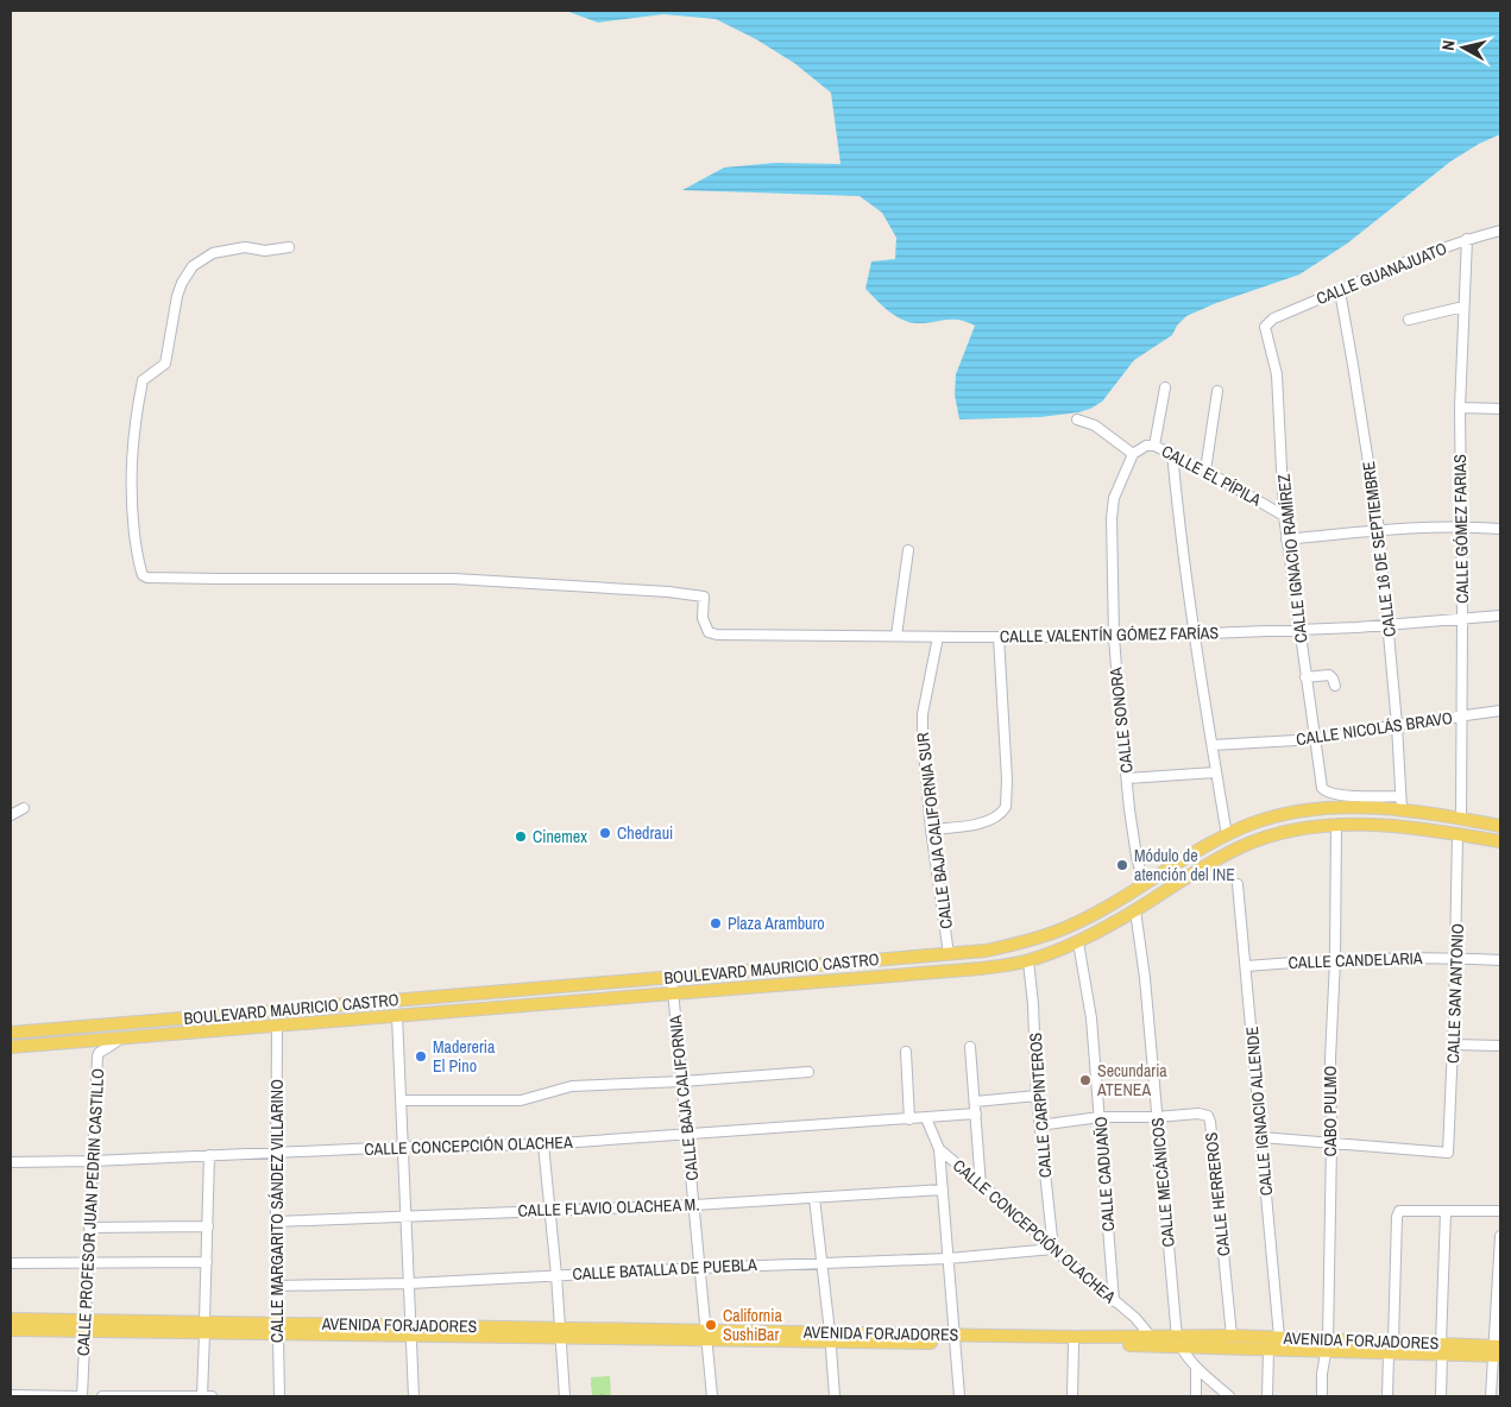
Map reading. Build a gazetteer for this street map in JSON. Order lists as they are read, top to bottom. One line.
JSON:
{"streets":{"main road":["BOULEVARD MAURICIO CASTRO","AVENIDA FORJADORES"],"street":["CALLE GUANAJUATO","CALLE EL PÍPILA","CALLE GÓMEZ FARIAS","CALLE 16 DE SEPTIEMBRE","CALLE IGNACIO RAMÍREZ","CALLE VALENTÍN GÓMEZ FARÍAS","CALLE SONORA","CALLE NICOLÁS BRAVO","CALLE BAJA CALIFORNIA SUR","CALLE CANDELARIA","CALLE SAN ANTONIO","CALLE BAJA CALIFORNIA","CALLE CARPINTEROS","CALLE IGNACIO ALLENDE","CABO PULMO","CALLE CONCEPCIÓN OLACHEA","CALLE CADUAÑO","CALLE MECÁNICOS","CALLE HERREROS","CALLE FLAVIO OLACHEA M.","CALLE MARGARITO SÁNDEZ VILLARINO","CALLE PROFESOR JUAN PEDRIN CASTILLO","CALLE BATALLA DE PUEBLA"]},"crossings":[["CALLE GUANAJUATO","CALLE GÓMEZ FARIAS"],["CALLE GUANAJUATO","CALLE 16 DE SEPTIEMBRE"],["CALLE GUANAJUATO","CALLE IGNACIO RAMÍREZ"],["CALLE EL PÍPILA","CALLE IGNACIO RAMÍREZ"],["CALLE EL PÍPILA","CALLE SONORA"],["CALLE GÓMEZ FARIAS","CALLE VALENTÍN GÓMEZ FARÍAS"],["CALLE GÓMEZ FARIAS","CALLE NICOLÁS BRAVO"],["CALLE GÓMEZ FARIAS","BOULEVARD MAURICIO CASTRO"],["CALLE 16 DE SEPTIEMBRE","CALLE IGNACIO RAMÍREZ"],["CALLE 16 DE SEPTIEMBRE","CALLE VALENTÍN GÓMEZ FARÍAS"],["CALLE 16 DE SEPTIEMBRE","CALLE NICOLÁS BRAVO"],["CALLE 16 DE SEPTIEMBRE","BOULEVARD MAURICIO CASTRO"],["CALLE IGNACIO RAMÍREZ","CALLE VALENTÍN GÓMEZ FARÍAS"],["CALLE IGNACIO RAMÍREZ","CALLE NICOLÁS BRAVO"],["CALLE VALENTÍN GÓMEZ FARÍAS","CALLE SONORA"],["CALLE VALENTÍN GÓMEZ FARÍAS","CALLE BAJA CALIFORNIA SUR"],["CALLE SONORA","BOULEVARD MAURICIO CASTRO"],["CALLE BAJA CALIFORNIA SUR","BOULEVARD MAURICIO CASTRO"],["CALLE CANDELARIA","CALLE SAN ANTONIO"],["CALLE CANDELARIA","CALLE IGNACIO ALLENDE"],["CALLE CANDELARIA","CABO PULMO"],["BOULEVARD MAURICIO CASTRO","CALLE SAN ANTONIO"],["BOULEVARD MAURICIO CASTRO","CALLE BAJA CALIFORNIA"],["BOULEVARD MAURICIO CASTRO","CALLE CARPINTEROS"],["BOULEVARD MAURICIO CASTRO","CABO PULMO"],["BOULEVARD MAURICIO CASTRO","CALLE CADUAÑO"],["BOULEVARD MAURICIO CASTRO","CALLE MECÁNICOS"],["BOULEVARD MAURICIO CASTRO","CALLE MARGARITO SÁNDEZ VILLARINO"],["BOULEVARD MAURICIO CASTRO","CALLE PROFESOR JUAN PEDRIN CASTILLO"],["CALLE SAN ANTONIO","CABO PULMO"],["CALLE BAJA CALIFORNIA","CALLE CONCEPCIÓN OLACHEA"],["CALLE BAJA CALIFORNIA","CALLE FLAVIO OLACHEA M."],["CALLE BAJA CALIFORNIA","CALLE BATALLA DE PUEBLA"],["CALLE BAJA CALIFORNIA","AVENIDA FORJADORES"],["CALLE CARPINTEROS","CALLE CONCEPCIÓN OLACHEA"],["CALLE CARPINTEROS","CALLE HERREROS"],["CALLE CARPINTEROS","CALLE BATALLA DE PUEBLA"],["CALLE IGNACIO ALLENDE","AVENIDA FORJADORES"],["CABO PULMO","AVENIDA FORJADORES"],["CALLE CONCEPCIÓN OLACHEA","CALLE CADUAÑO"],["CALLE CONCEPCIÓN OLACHEA","CALLE MARGARITO SÁNDEZ VILLARINO"],["CALLE CONCEPCIÓN OLACHEA","CALLE PROFESOR JUAN PEDRIN CASTILLO"],["CALLE CONCEPCIÓN OLACHEA","CALLE BATALLA DE PUEBLA"],["CALLE CONCEPCIÓN OLACHEA","AVENIDA FORJADORES"],["CALLE CADUAÑO","CALLE HERREROS"],["CALLE MECÁNICOS","CALLE HERREROS"],["CALLE MECÁNICOS","AVENIDA FORJADORES"],["CALLE HERREROS","AVENIDA FORJADORES"],["CALLE FLAVIO OLACHEA M.","CALLE MARGARITO SÁNDEZ VILLARINO"],["CALLE MARGARITO SÁNDEZ VILLARINO","CALLE BATALLA DE PUEBLA"],["CALLE MARGARITO SÁNDEZ VILLARINO","AVENIDA FORJADORES"],["CALLE PROFESOR JUAN PEDRIN CASTILLO","AVENIDA FORJADORES"]],"places":["Chedraui","Cinemex","Módulo de atención del INE","Plaza Aramburo","Madereria El Pino","Secundaria ATENEA","California SushiBar"],"north":"left"}
